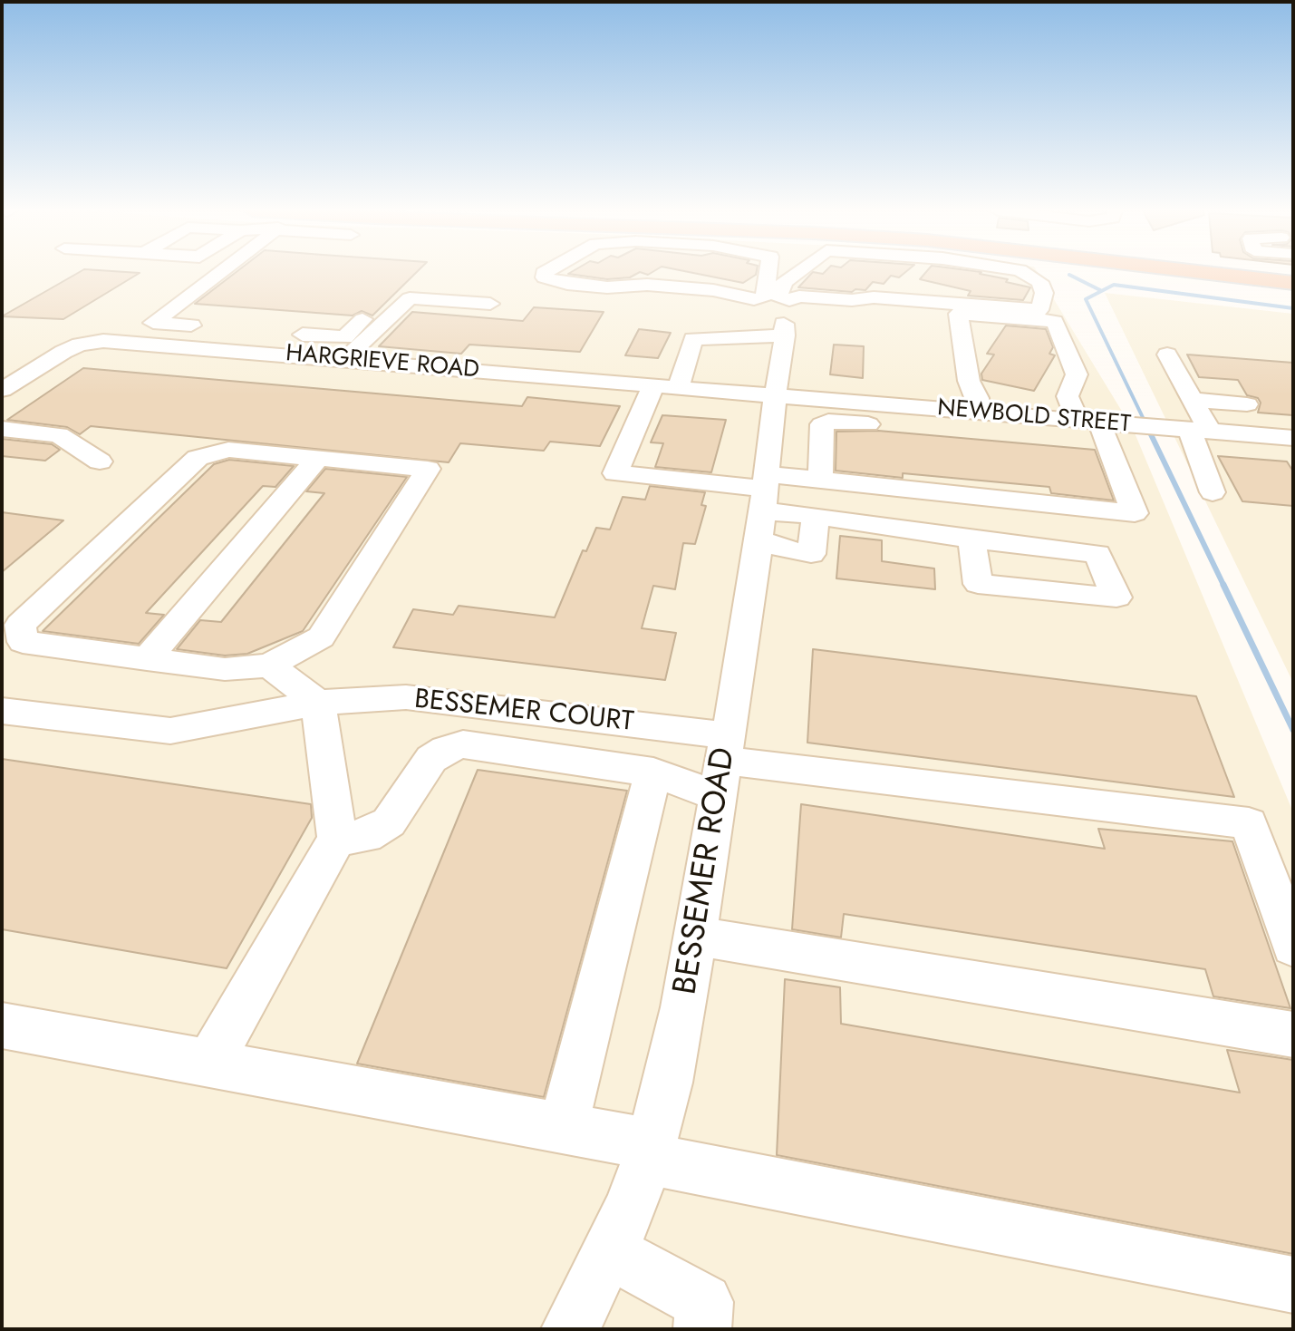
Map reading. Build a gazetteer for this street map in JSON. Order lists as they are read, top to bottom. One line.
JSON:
{"streets":{"street":["HARGRIEVE ROAD","NEWBOLD STREET","BESSEMER COURT","BESSEMER ROAD"]},"crossings":[["HARGRIEVE ROAD","NEWBOLD STREET"],["HARGRIEVE ROAD","BESSEMER ROAD"],["NEWBOLD STREET","BESSEMER ROAD"],["BESSEMER COURT","BESSEMER ROAD"]]}
